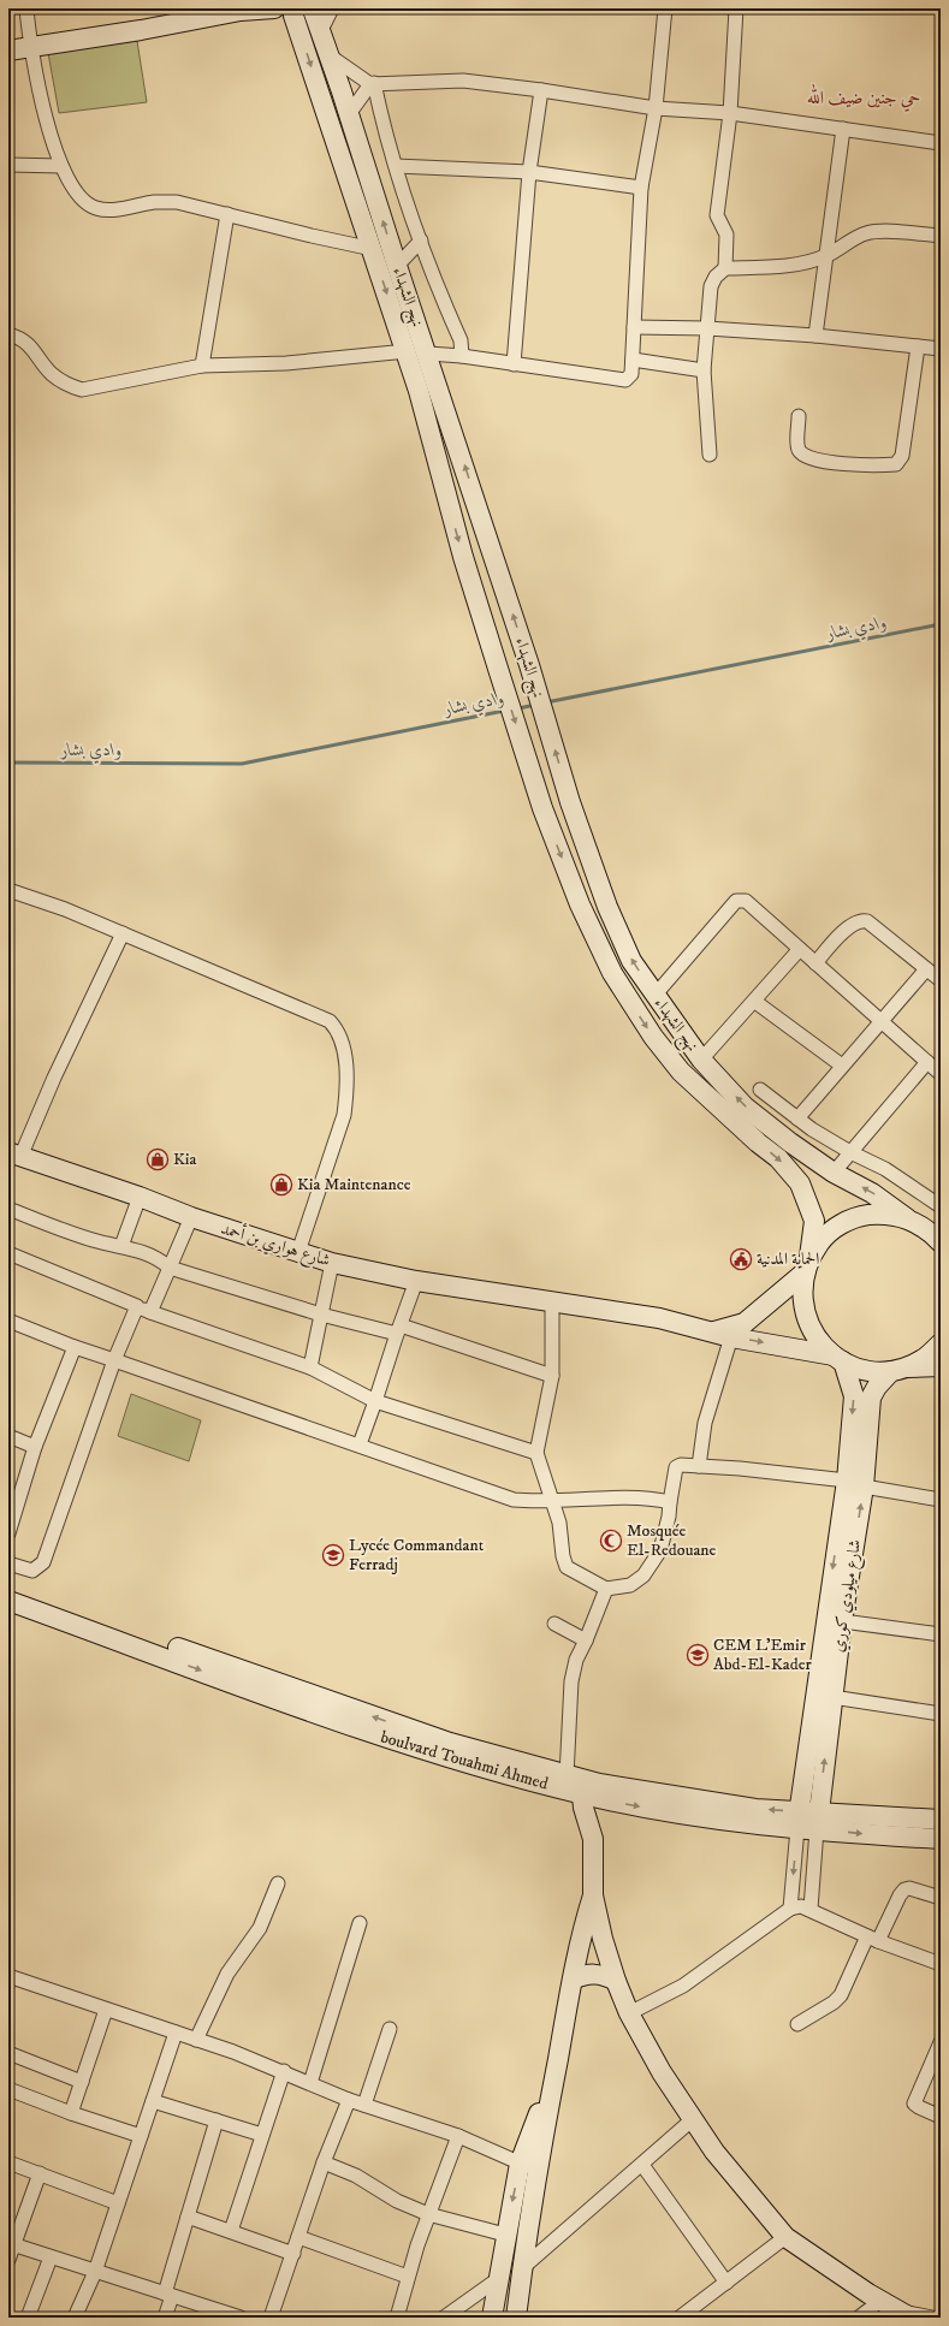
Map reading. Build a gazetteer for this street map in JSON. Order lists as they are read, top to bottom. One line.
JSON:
{"streets":{"main road":["نهج الشهداء","شارع هواري بن أحمد","شارع ميلودي كوري","boulvard Touahmi Ahmed"]},"crossings":[["نهج الشهداء","شارع ميلودي كوري"],["شارع ميلودي كوري","boulvard Touahmi Ahmed"]],"districts":["حي جنين ضيف الله"],"water":["وادي بشار"],"places":{"shop":["Kia","Kia Maintenance"],"public building":["الحماية المدنية"],"mosque":["Mosquée El-Redouane"],"school or university":["Lycée Commandant Ferradj","CEM L'Emir Abd-El-Kader"]}}
